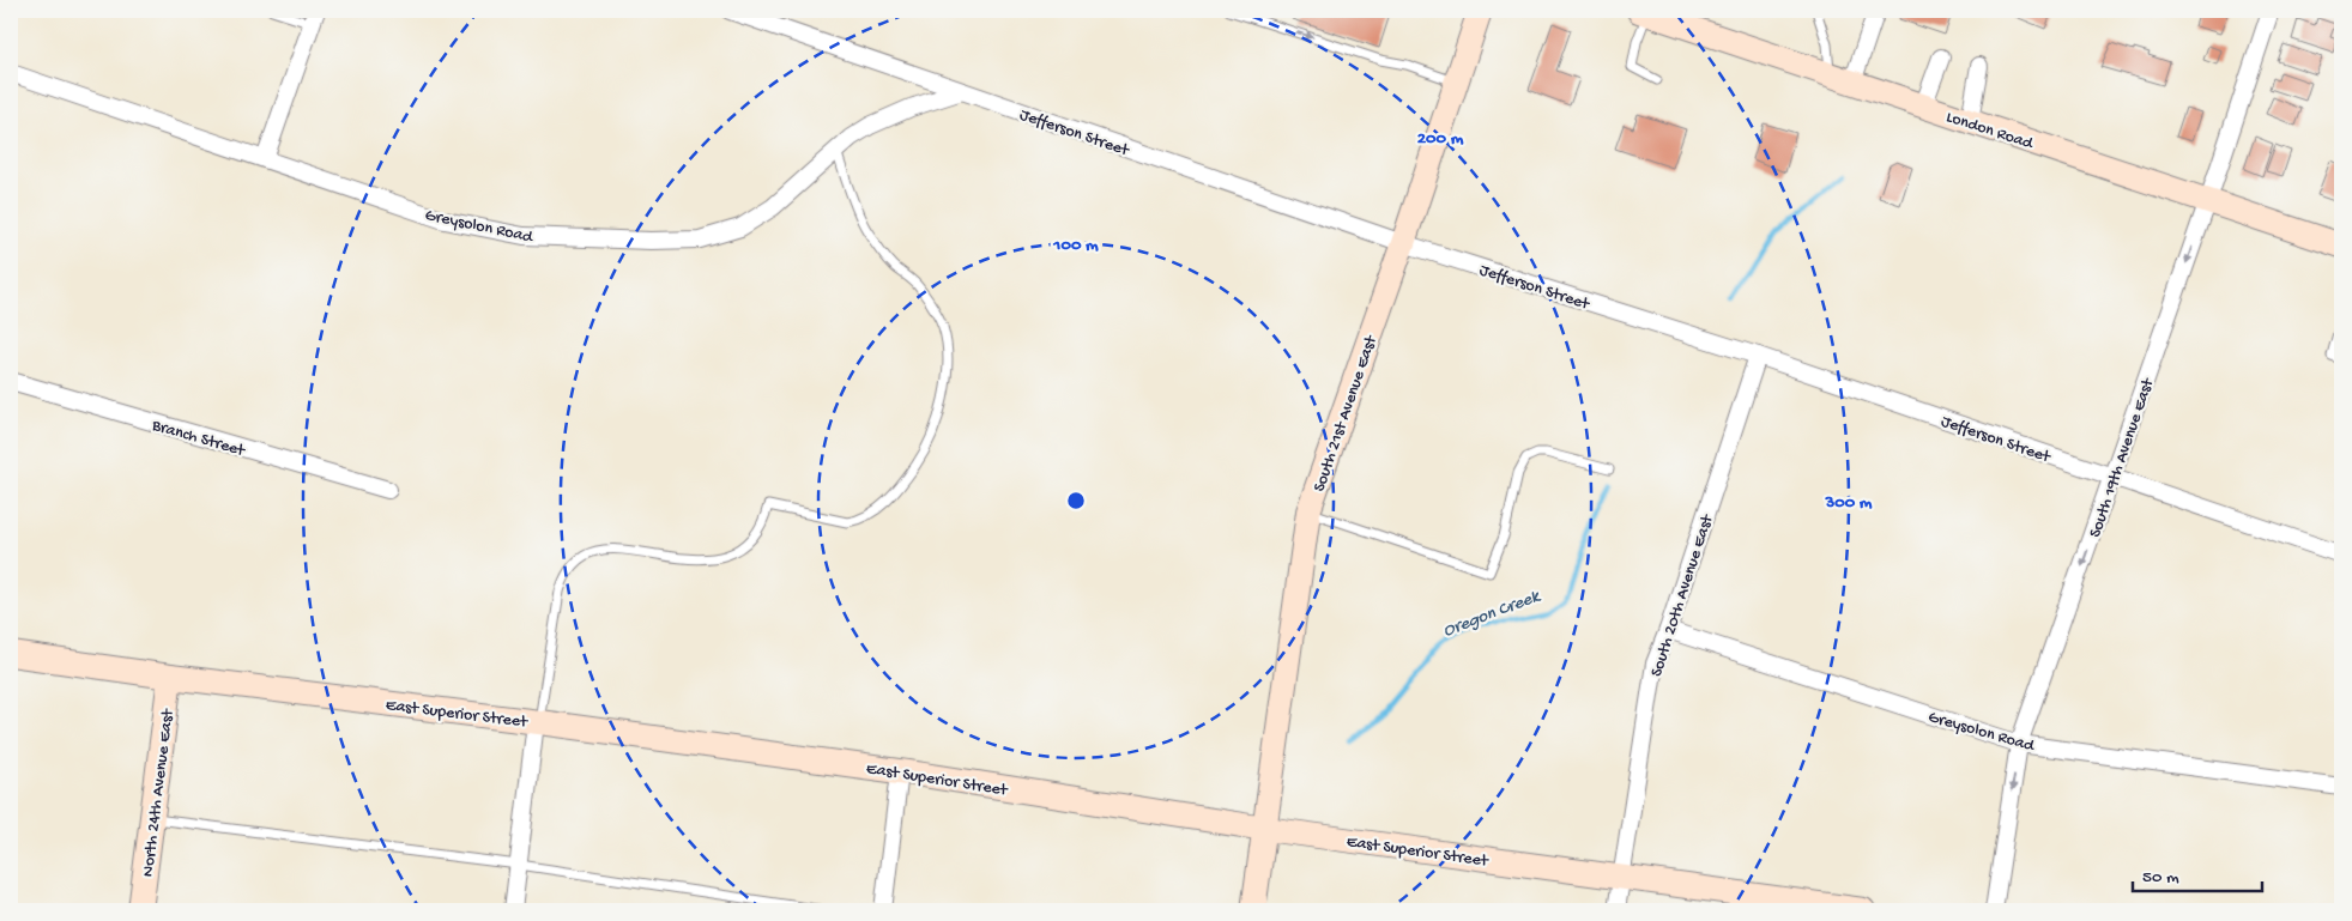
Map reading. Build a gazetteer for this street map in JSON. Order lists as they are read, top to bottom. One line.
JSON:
{"streets":{"street":["London Road","Jefferson Street","Greysolon Road","South 21st Avenue East","Branch Street","South 19th Avenue East","South 20th Avenue East","East Superior Street","North 24th Avenue East"]},"crossings":[["London Road","South 19th Avenue East"],["Jefferson Street","Greysolon Road"],["Jefferson Street","South 21st Avenue East"],["Jefferson Street","South 19th Avenue East"],["Jefferson Street","South 20th Avenue East"],["Greysolon Road","South 19th Avenue East"],["Greysolon Road","South 20th Avenue East"],["South 21st Avenue East","East Superior Street"],["South 20th Avenue East","East Superior Street"],["East Superior Street","North 24th Avenue East"]],"one_way":["South 19th Avenue East"],"water":["Oregon Creek"],"scale_bar":"50 m","rings":["200 m","100 m","300 m"]}
